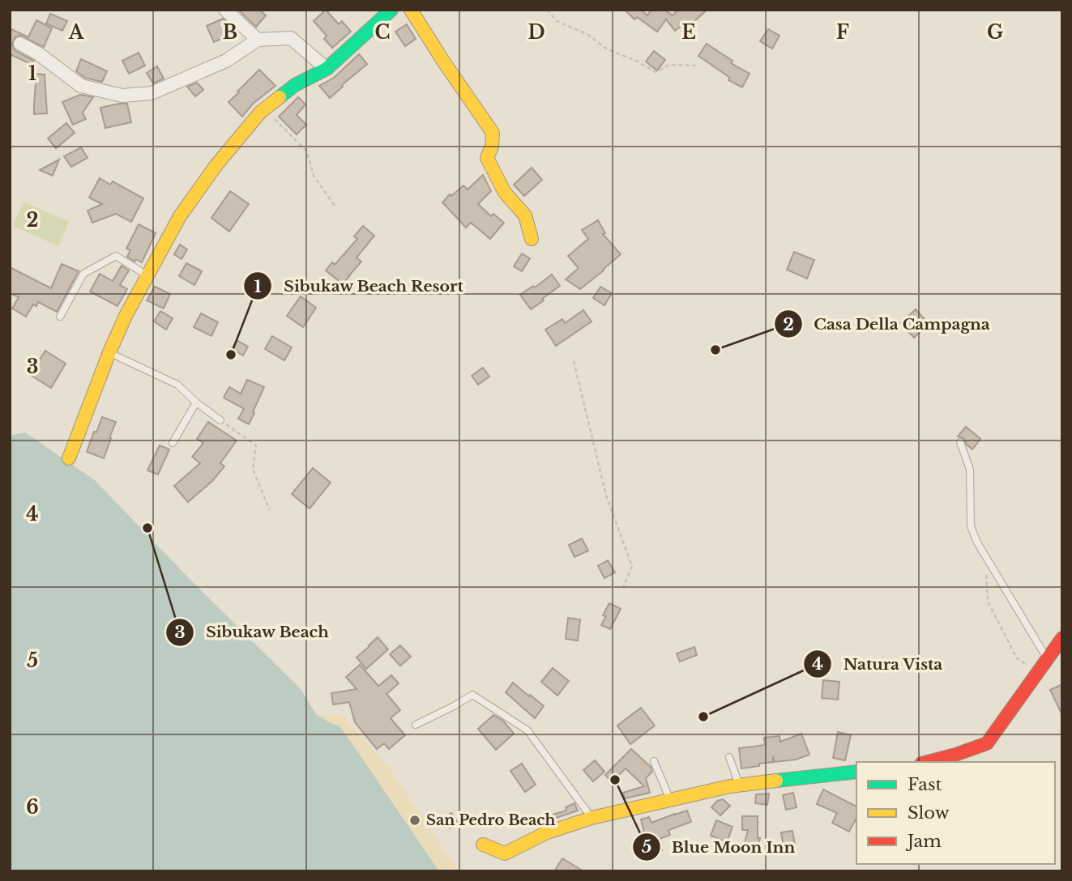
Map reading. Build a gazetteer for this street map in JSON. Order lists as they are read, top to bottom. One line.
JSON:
{"places":["Casa Della Campagna","Sibukaw Beach Resort","Sibukaw Beach","Natura Vista","Blue Moon Inn","San Pedro Beach"],"legend":["Fast","Slow","Jam"],"grid":{"columns":["A","B","C","D","E","F","G"],"rows":["1","2","3","4","5","6"]}}
